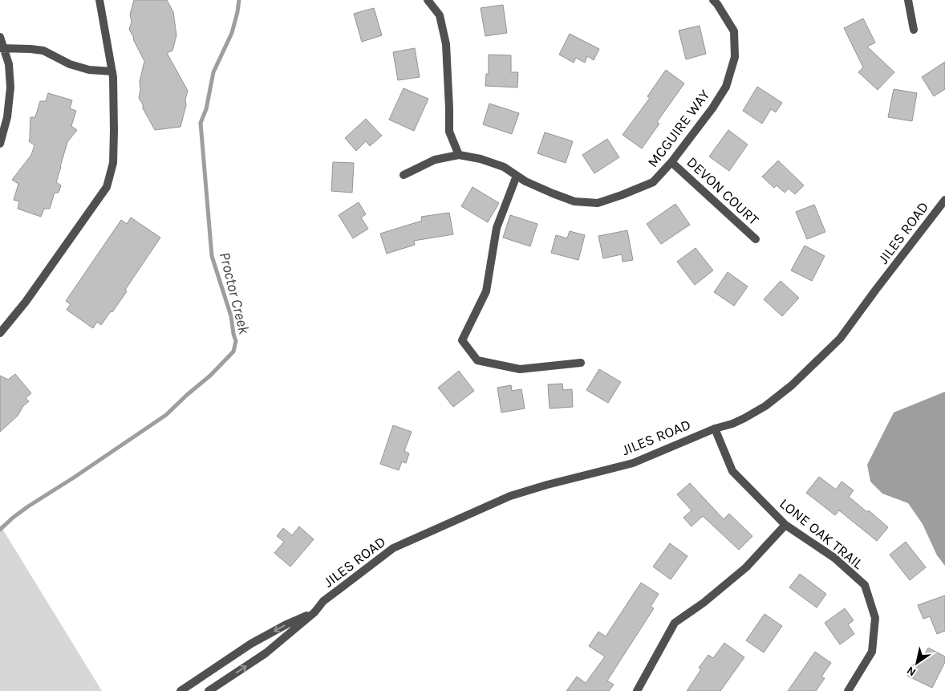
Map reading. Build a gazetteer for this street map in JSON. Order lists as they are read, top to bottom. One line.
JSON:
{"streets":{"street":["MCGUIRE WAY","DEVON COURT","JILES ROAD","LONE OAK TRAIL"]},"crossings":[["MCGUIRE WAY","DEVON COURT"],["JILES ROAD","LONE OAK TRAIL"]],"water":["Proctor Creek"],"north":"bottom left"}
